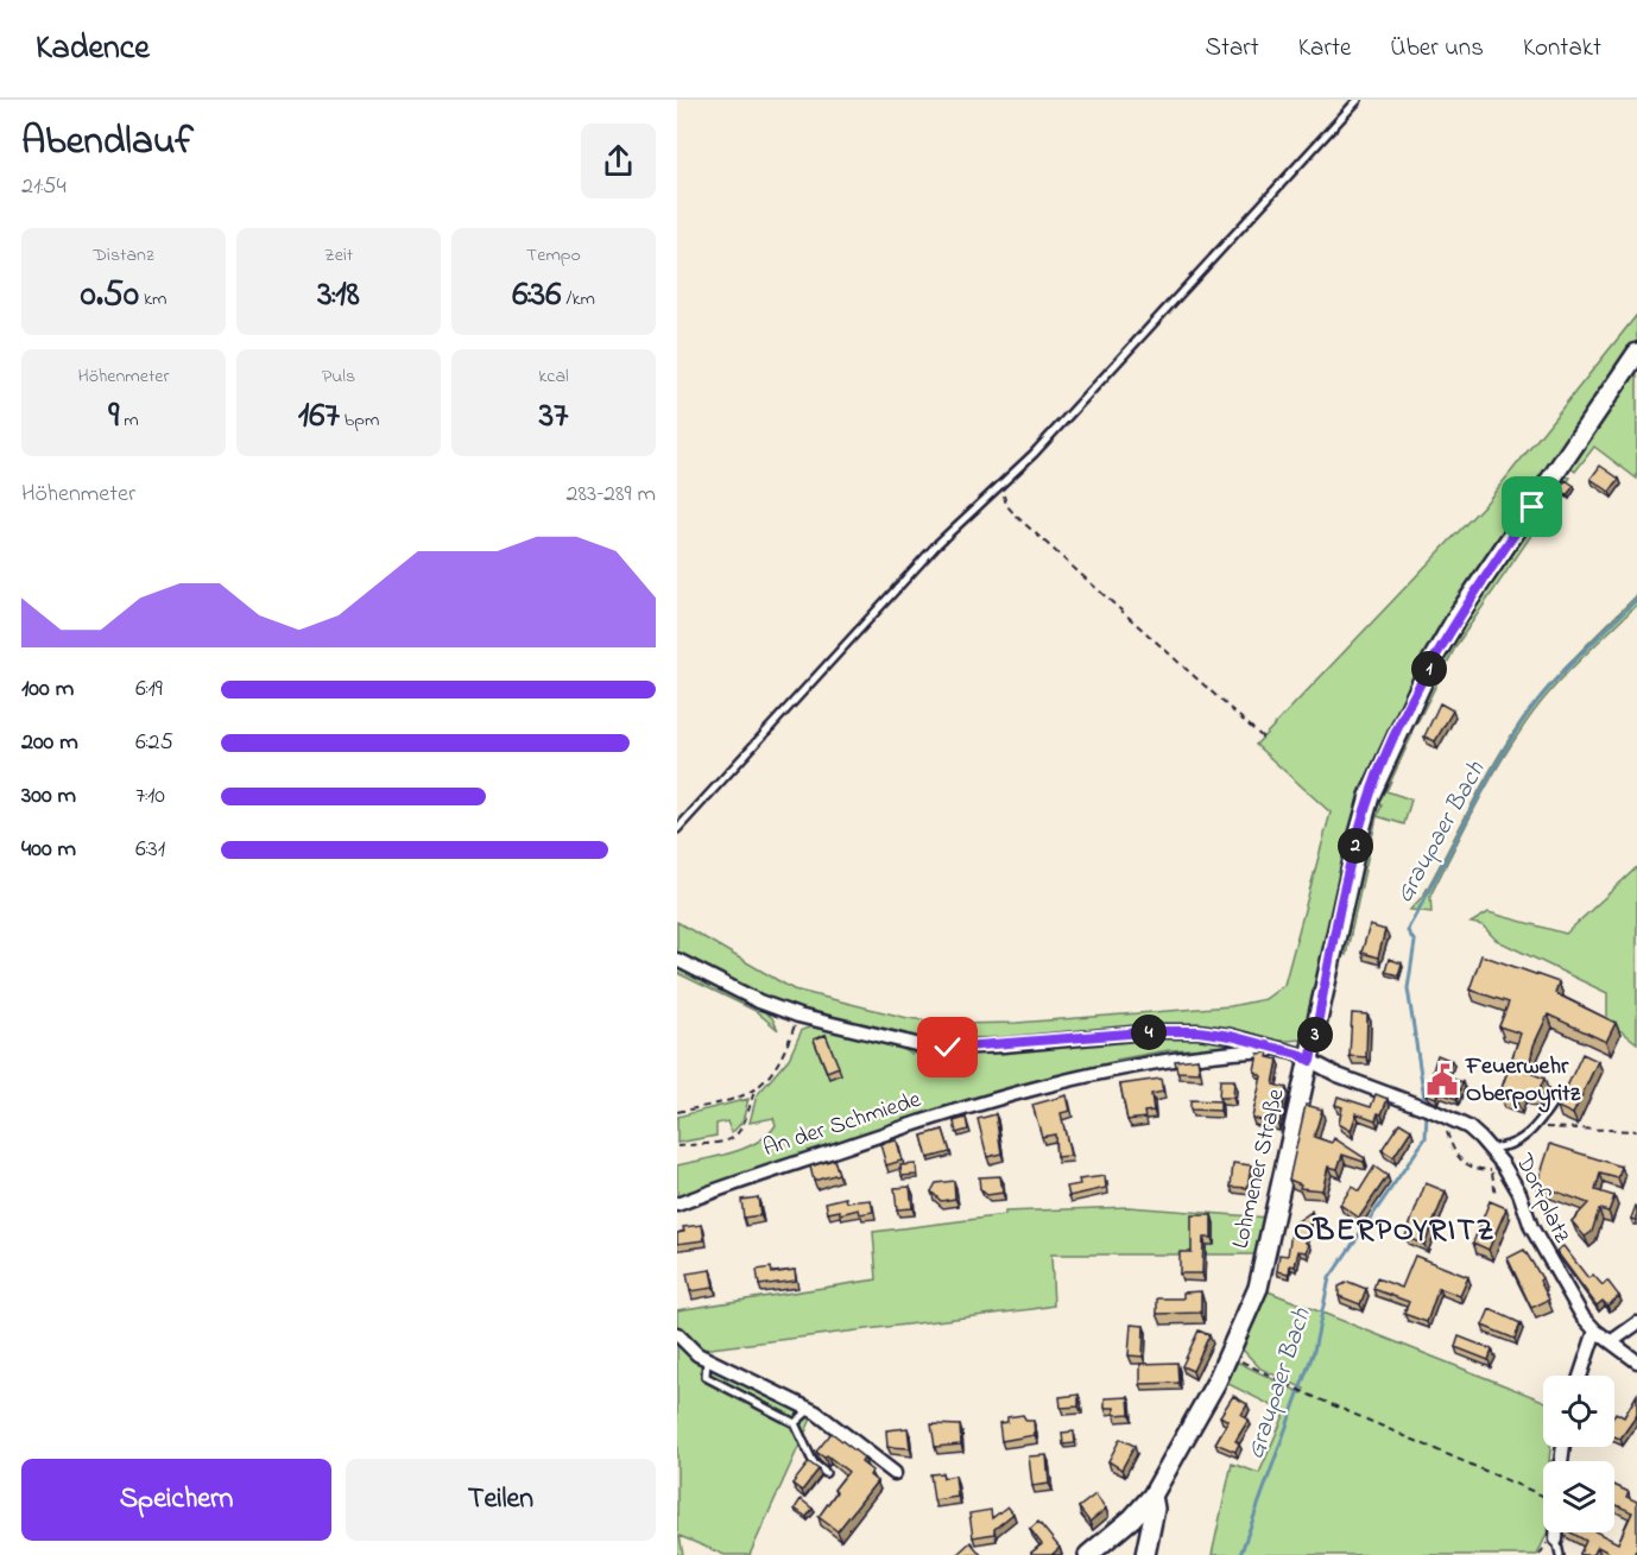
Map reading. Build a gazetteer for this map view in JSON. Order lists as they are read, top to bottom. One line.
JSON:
{"streets":{"main road":["Lohmener Straße"],"street":["An der Schmiede","Dorfplatz"]},"crossings":[["An der Schmiede","Dorfplatz"],["Lohmener Straße","Dorfplatz"]],"districts":["OBERPOYRITZ"],"water":["Graupaer Bach"],"places":{"public building":["Feuerwehr Oberpoyritz"]},"page":{"header":"Kadence","nav":["Start","Karte","Über uns","Kontakt"],"heading":["Abendlauf","21:54"],"stats":[["Distanz","0.50 km"],["Zeit","3:18"],["Tempo","6:36 /km"],["Höhenmeter","9 m"],["Puls","167 bpm"],["kcal","37"]],"chart":["Höhenmeter","283–289 m"],"pins":["1","2","4","3"],"list":[{"name":"100 m","note":"6:19"},{"name":"200 m","note":"6:25"},{"name":"300 m","note":"7:10"},{"name":"400 m","note":"6:31"}],"buttons":["Speichern","Teilen"]}}
